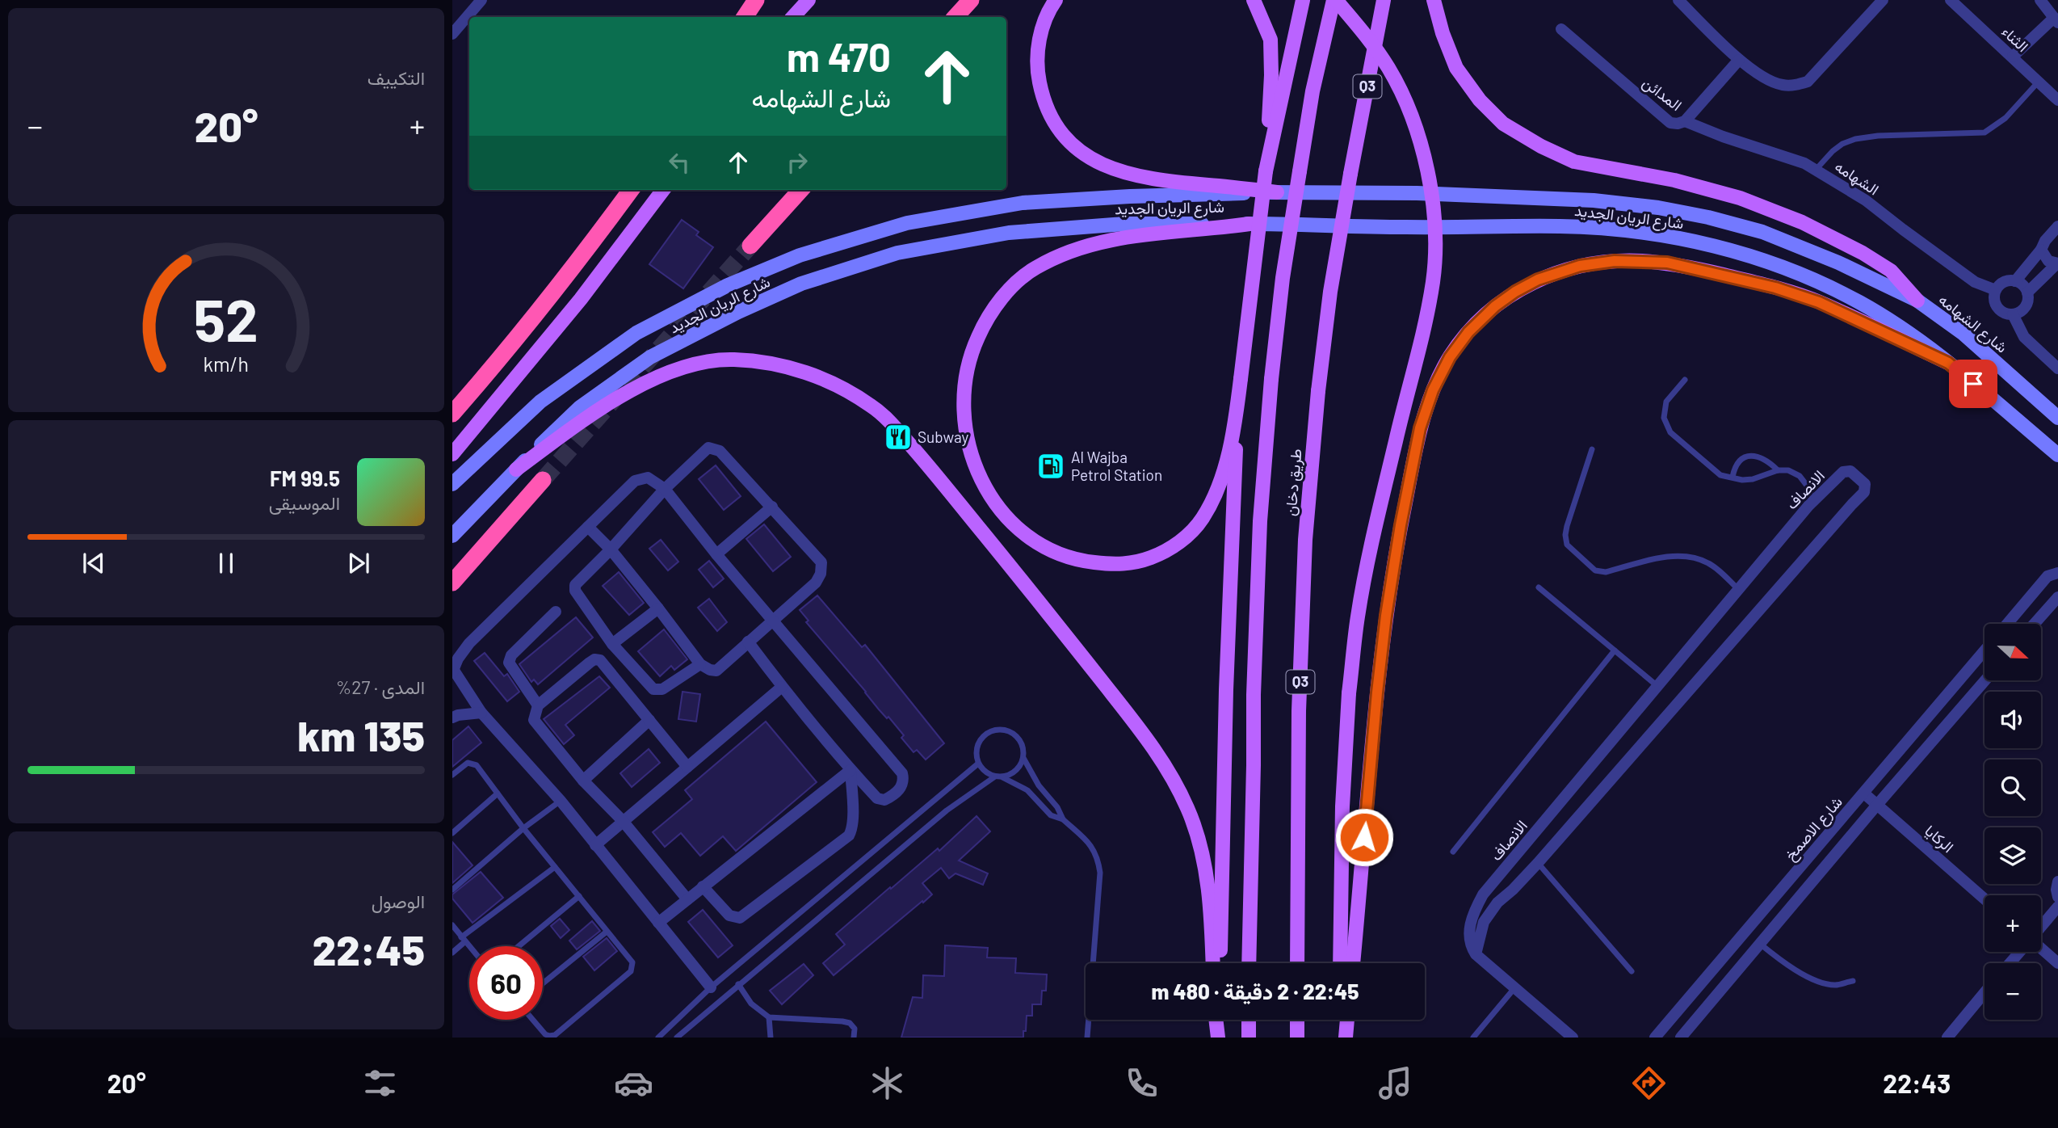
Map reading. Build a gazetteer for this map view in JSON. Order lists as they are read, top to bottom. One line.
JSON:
{"streets":{"main road":["Q3","شارع الريان الجديد","شارع الشهامه","طريق دخان"],"street":["الثناء","المدائن","الشهامه","الانصاف","شارع الاصمخ","الركايا"]},"crossings":[["المدائن","الشهامه"],["شارع الريان الجديد","شارع الشهامه"],["شارع الاصمخ","الركايا"]],"places":{"restaurant":["Subway"],"fuel station":["Al Wajba Petrol Station"]},"north":"right","page":{"tile":["التكييف",["المدى · 27%","135 km"],["الوصول","22:45"]],"turn":["470 m","شارع الشهامه"],"heat":["−","20°","+"],"song":["99.5 FM","الموسيقى"],"map_buttons":["+","−"],"limit":"60","trip":"22:45 · 2 دقيقة · 480 m","tabs":["22:43","20°"],"gauge":["52","km/h"]}}
